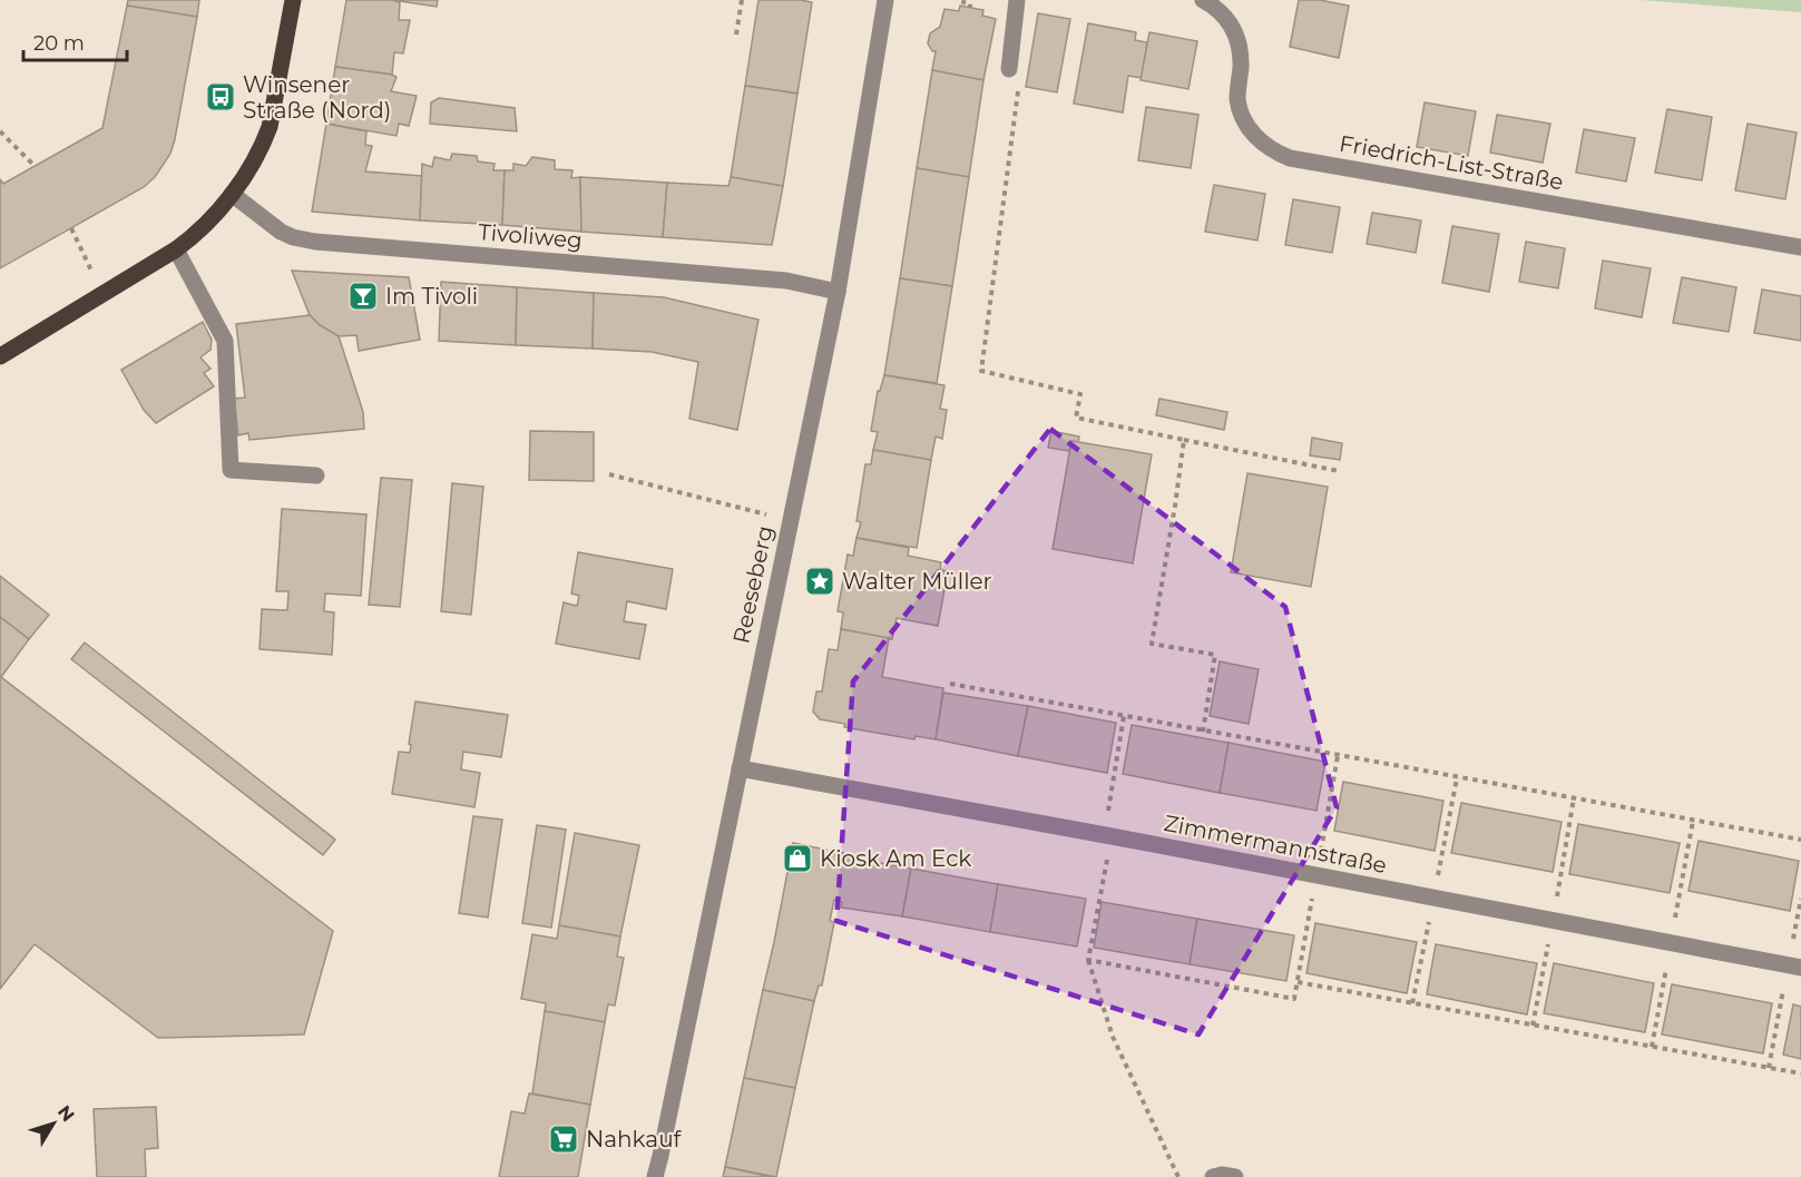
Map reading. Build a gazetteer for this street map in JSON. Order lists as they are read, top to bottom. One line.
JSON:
{"streets":{"street":["Friedrich-List-Straße","Tivoliweg","Reeseberg","Zimmermannstraße"]},"crossings":[["Tivoliweg","Reeseberg"],["Reeseberg","Zimmermannstraße"]],"places":{"bus stop":["Winsener Straße (Nord)"],"bar":["Im Tivoli"],"place":["Walter Müller"],"shop":["Kiosk Am Eck"],"supermarket":["Nahkauf"]},"scale_bar":"20 m","north":"top right"}
